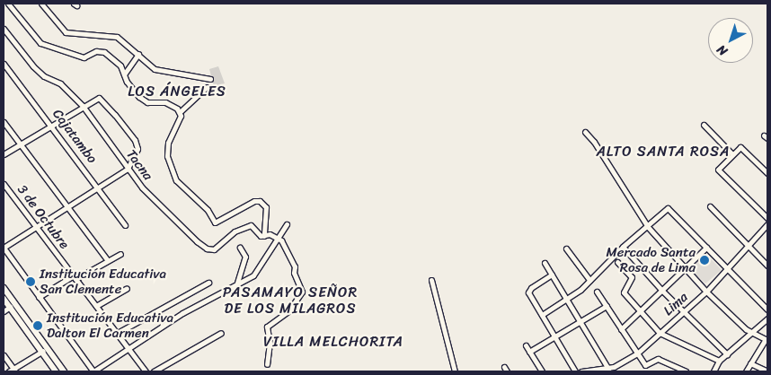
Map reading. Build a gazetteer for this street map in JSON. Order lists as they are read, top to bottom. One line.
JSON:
{"streets":{"street":["Cajatambo","Tacna","3 de Octubre","Lima"]},"districts":["LOS ÁNGELES","ALTO SANTA ROSA","PASAMAYO SEÑOR DE LOS MILAGROS","VILLA MELCHORITA"],"places":["Mercado Santa Rosa de Lima","Institución Educativa San Clemente","Institución Educativa Dalton El Carmen"],"north":"bottom left"}
